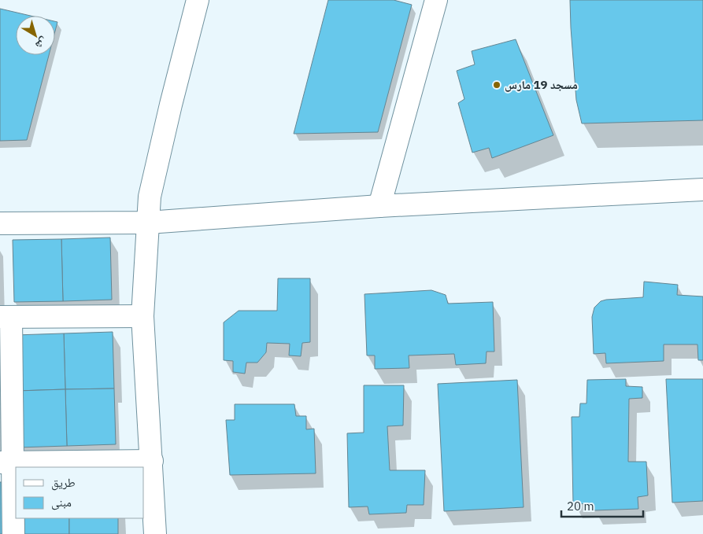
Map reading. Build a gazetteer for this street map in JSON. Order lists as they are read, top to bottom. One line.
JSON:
{"places":["مسجد 19 مارس"],"legend":["طريق","مبنى"],"scale_bar":"20 m","north":"bottom right"}
